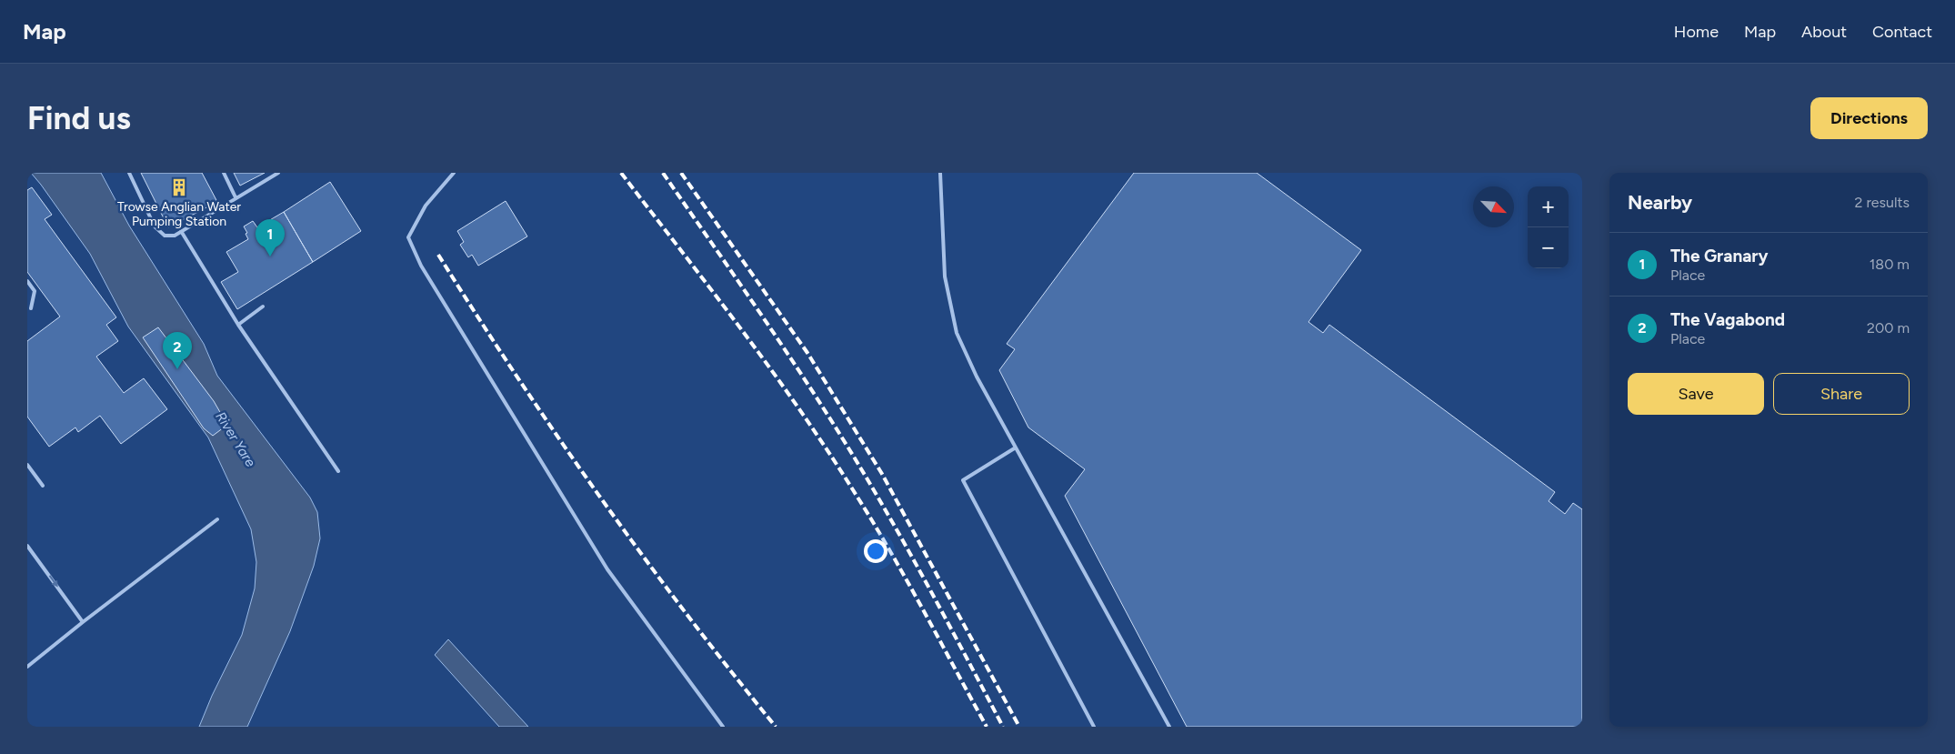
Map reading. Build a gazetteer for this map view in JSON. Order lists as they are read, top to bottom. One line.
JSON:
{"water":["River Yare"],"places":{"building":["Trowse Anglian Water Pumping Station"]},"north":"bottom right","page":{"header":"Map","nav":["Home","Map","About","Contact"],"buttons":["Directions",["Save","Share"]],"title":"Find us","heading":["Nearby","2 results"],"map_buttons":["+","−"],"pins":["1","2"],"list":[{"mark":"1","name":"The Granary","note":"Place","value":"180 m"},{"mark":"2","name":"The Vagabond","note":"Place","value":"200 m"}]}}
